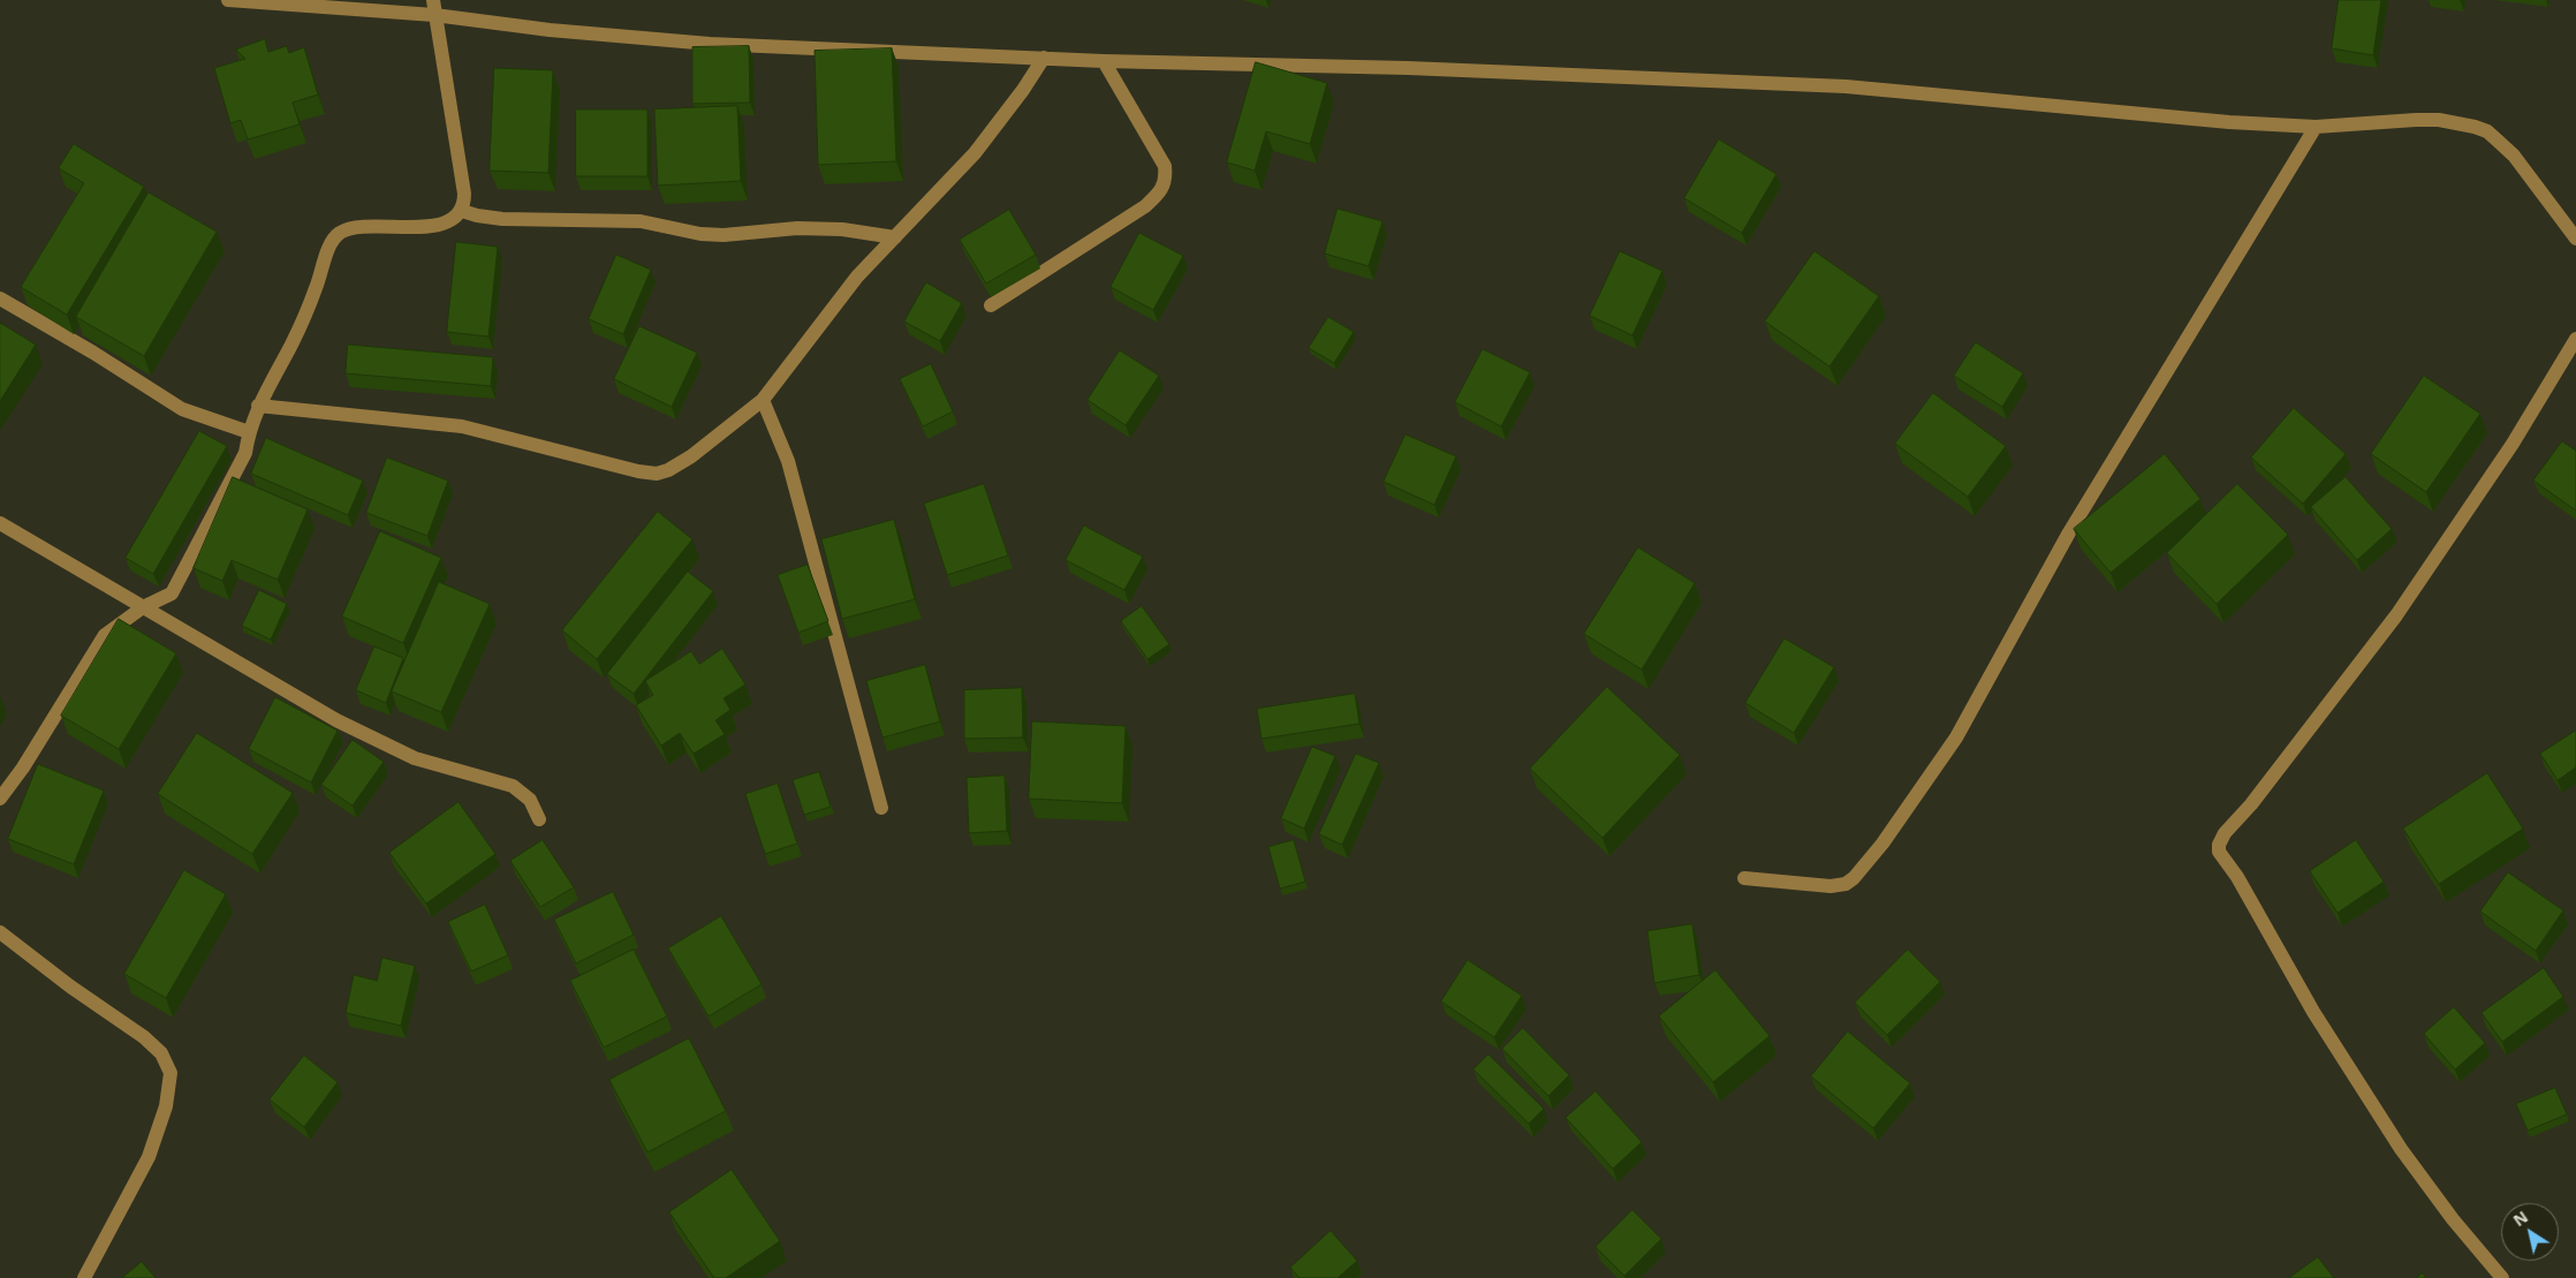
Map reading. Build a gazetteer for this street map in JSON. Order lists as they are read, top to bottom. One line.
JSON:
{"north":"top left"}
